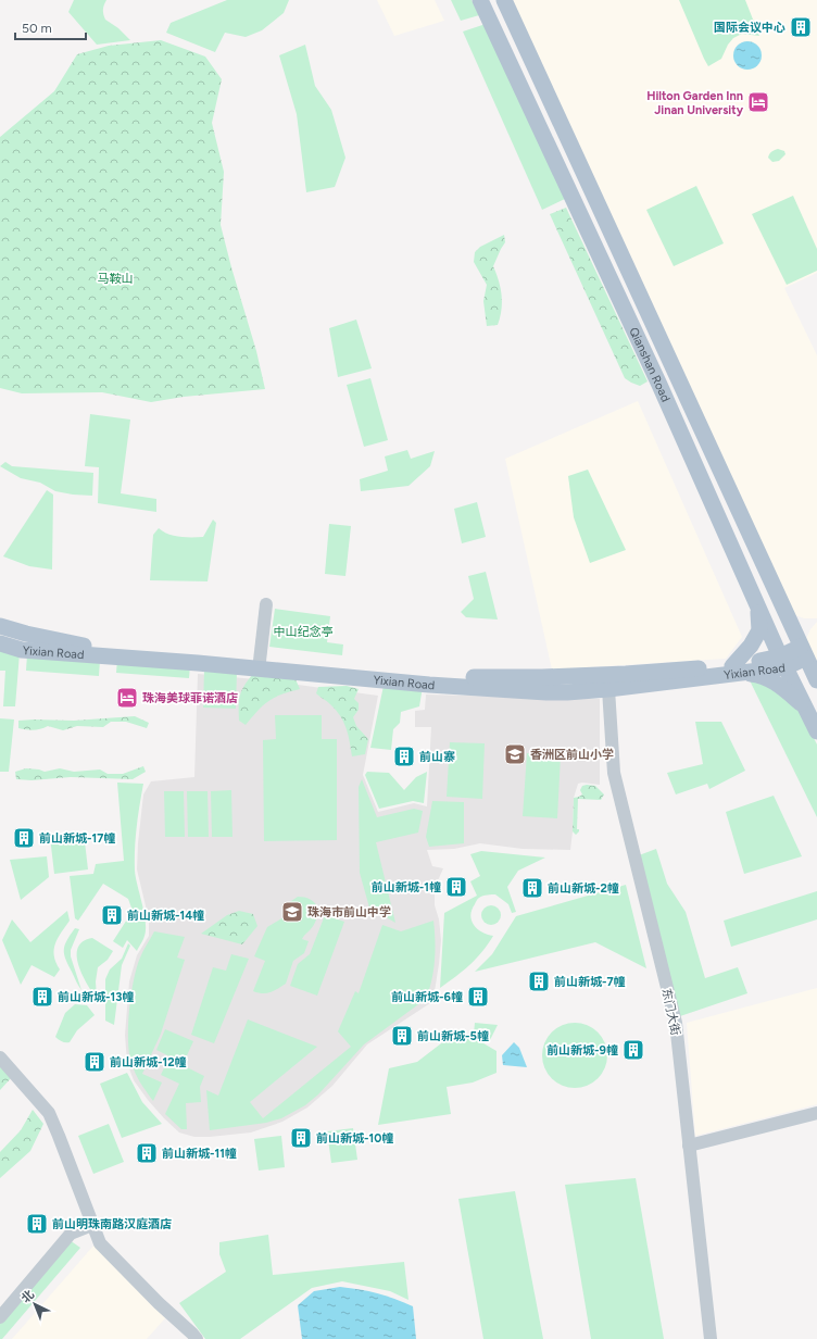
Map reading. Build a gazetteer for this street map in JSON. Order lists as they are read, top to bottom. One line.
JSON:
{"streets":{"main road":["Qianshan Road","Yixian Road"],"street":["东门大街"]},"crossings":[["Qianshan Road","Yixian Road"],["Yixian Road","东门大街"]],"parks":["马鞍山","中山纪念亭"],"places":{"building":["国际会议中心","前山寨","前山新城-17幢","前山新城-1幢","前山新城-2幢","前山新城-14幢","前山新城-7幢","前山新城-13幢","前山新城-6幢","前山新城-5幢","前山新城-9幢","前山新城-12幢","前山新城-10幢","前山新城-11幢","前山明珠南路汉庭酒店"],"hotel":["Hilton Garden Inn Jinan University","珠海美球菲诺酒店"],"school or university":["香洲区前山小学","珠海市前山中学"]},"scale_bar":"50 m","north":"top left"}
